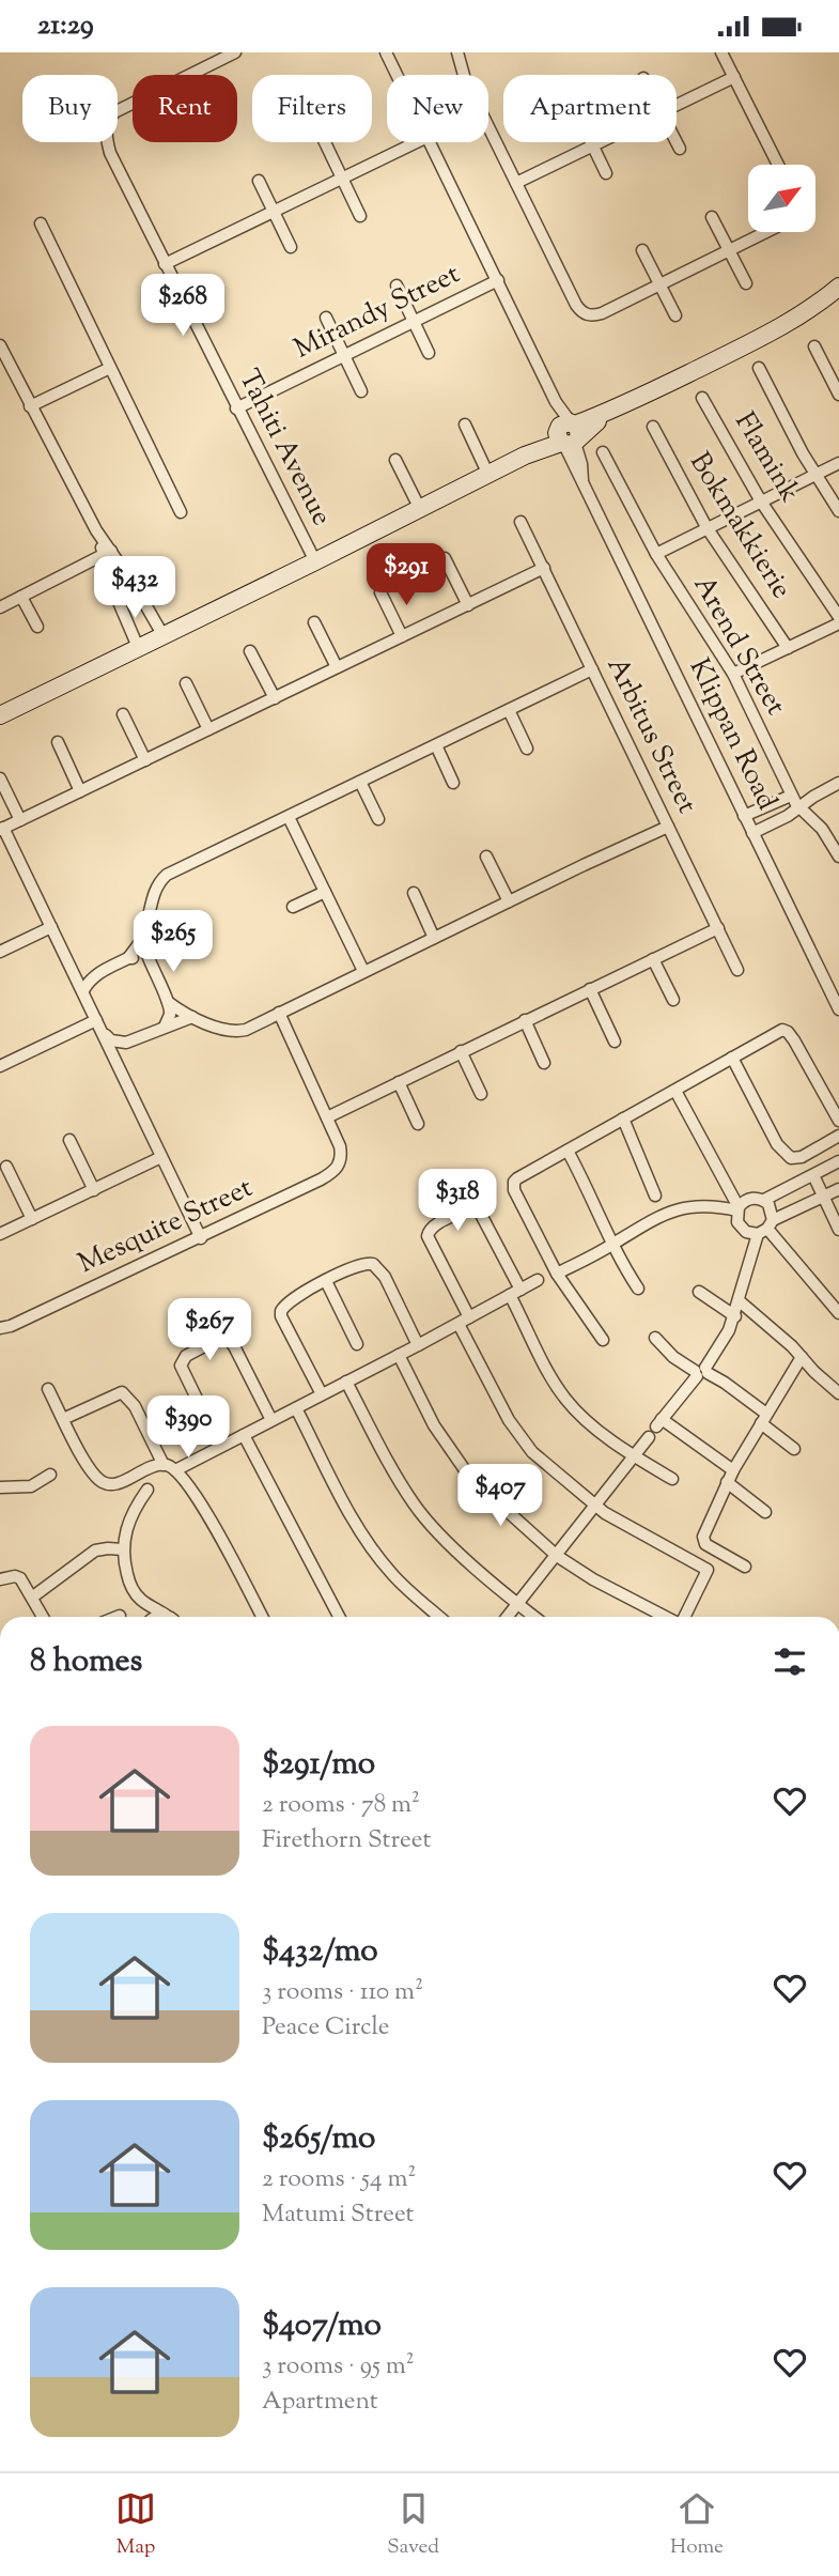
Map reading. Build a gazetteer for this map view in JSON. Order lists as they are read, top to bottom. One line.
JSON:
{"streets":{"street":["Mirandy Street","Tahiti Avenue","Flamink","Bokmakkierie","Arend Street","Klippan Road","Arbitus Street","Mesquite Street"]},"crossings":[["Mirandy Street","Tahiti Avenue"],["Mirandy Street","Klippan Road"]],"north":"top right","page":{"status":"21:29","chip":["Buy","Rent","Filters","New","Apartment"],"price":["$268","$291","$432","$265","$318","$267","$390","$407"],"heading":"8 homes","list":[{"name":"$291/mo","note":"2 rooms · 78 m² · Firethorn Street"},{"name":"$432/mo","note":"3 rooms · 110 m² · Peace Circle"},{"name":"$265/mo","note":"2 rooms · 54 m² · Matumi Street"},{"name":"$407/mo","note":"3 rooms · 95 m² · Apartment"}],"tabs":["Map","Saved","Home"]}}
